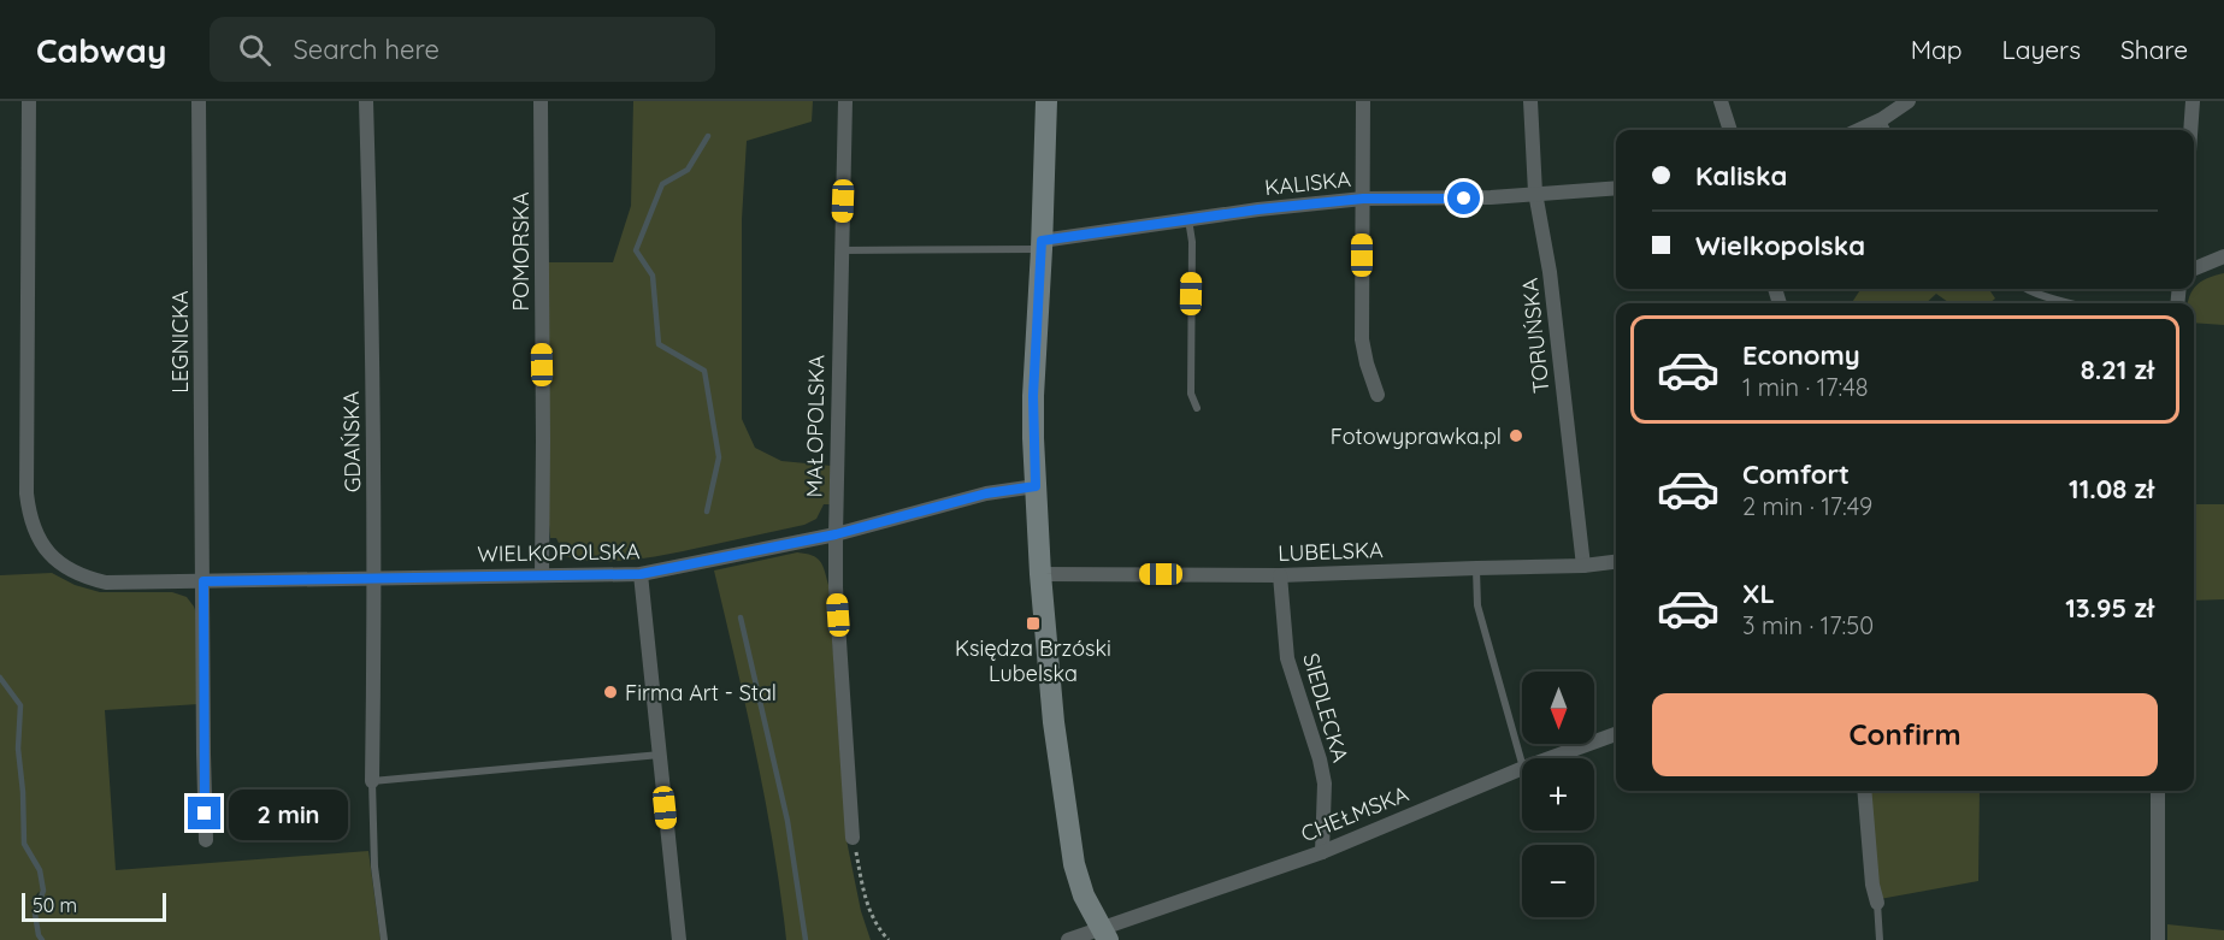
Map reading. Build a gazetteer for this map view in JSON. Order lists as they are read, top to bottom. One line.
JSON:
{"streets":{"street":["KALISKA","POMORSKA","TORUŃSKA","LEGNICKA","MAŁOPOLSKA","GDAŃSKA","LUBELSKA","WIELKOPOLSKA","SIEDLECKA","CHEŁMSKA"]},"crossings":[["KALISKA","TORUŃSKA"],["POMORSKA","WIELKOPOLSKA"],["TORUŃSKA","LUBELSKA"],["LEGNICKA","WIELKOPOLSKA"],["MAŁOPOLSKA","WIELKOPOLSKA"],["GDAŃSKA","WIELKOPOLSKA"],["LUBELSKA","SIEDLECKA"],["SIEDLECKA","CHEŁMSKA"]],"places":{"other":["Fotowyprawka.pl","Firma Art - Stal"],"transit":["Księdza Brzóski Lubelska"]},"scale_bar":"50 m","north":"bottom","page":{"header":"Cabway","search":"Search here","nav":["Map","Layers","Share"],"banner":["Kaliska","Wielkopolska"],"list":[{"name":"Economy","note":"1 min · 17:48","value":"8.21 zł"},{"name":"Comfort","note":"2 min · 17:49","value":"11.08 zł"},{"name":"XL","note":"3 min · 17:50","value":"13.95 zł"}],"map_buttons":["+","−"],"buttons":"Confirm","bubble":"2 min","scale":"50 m"}}
